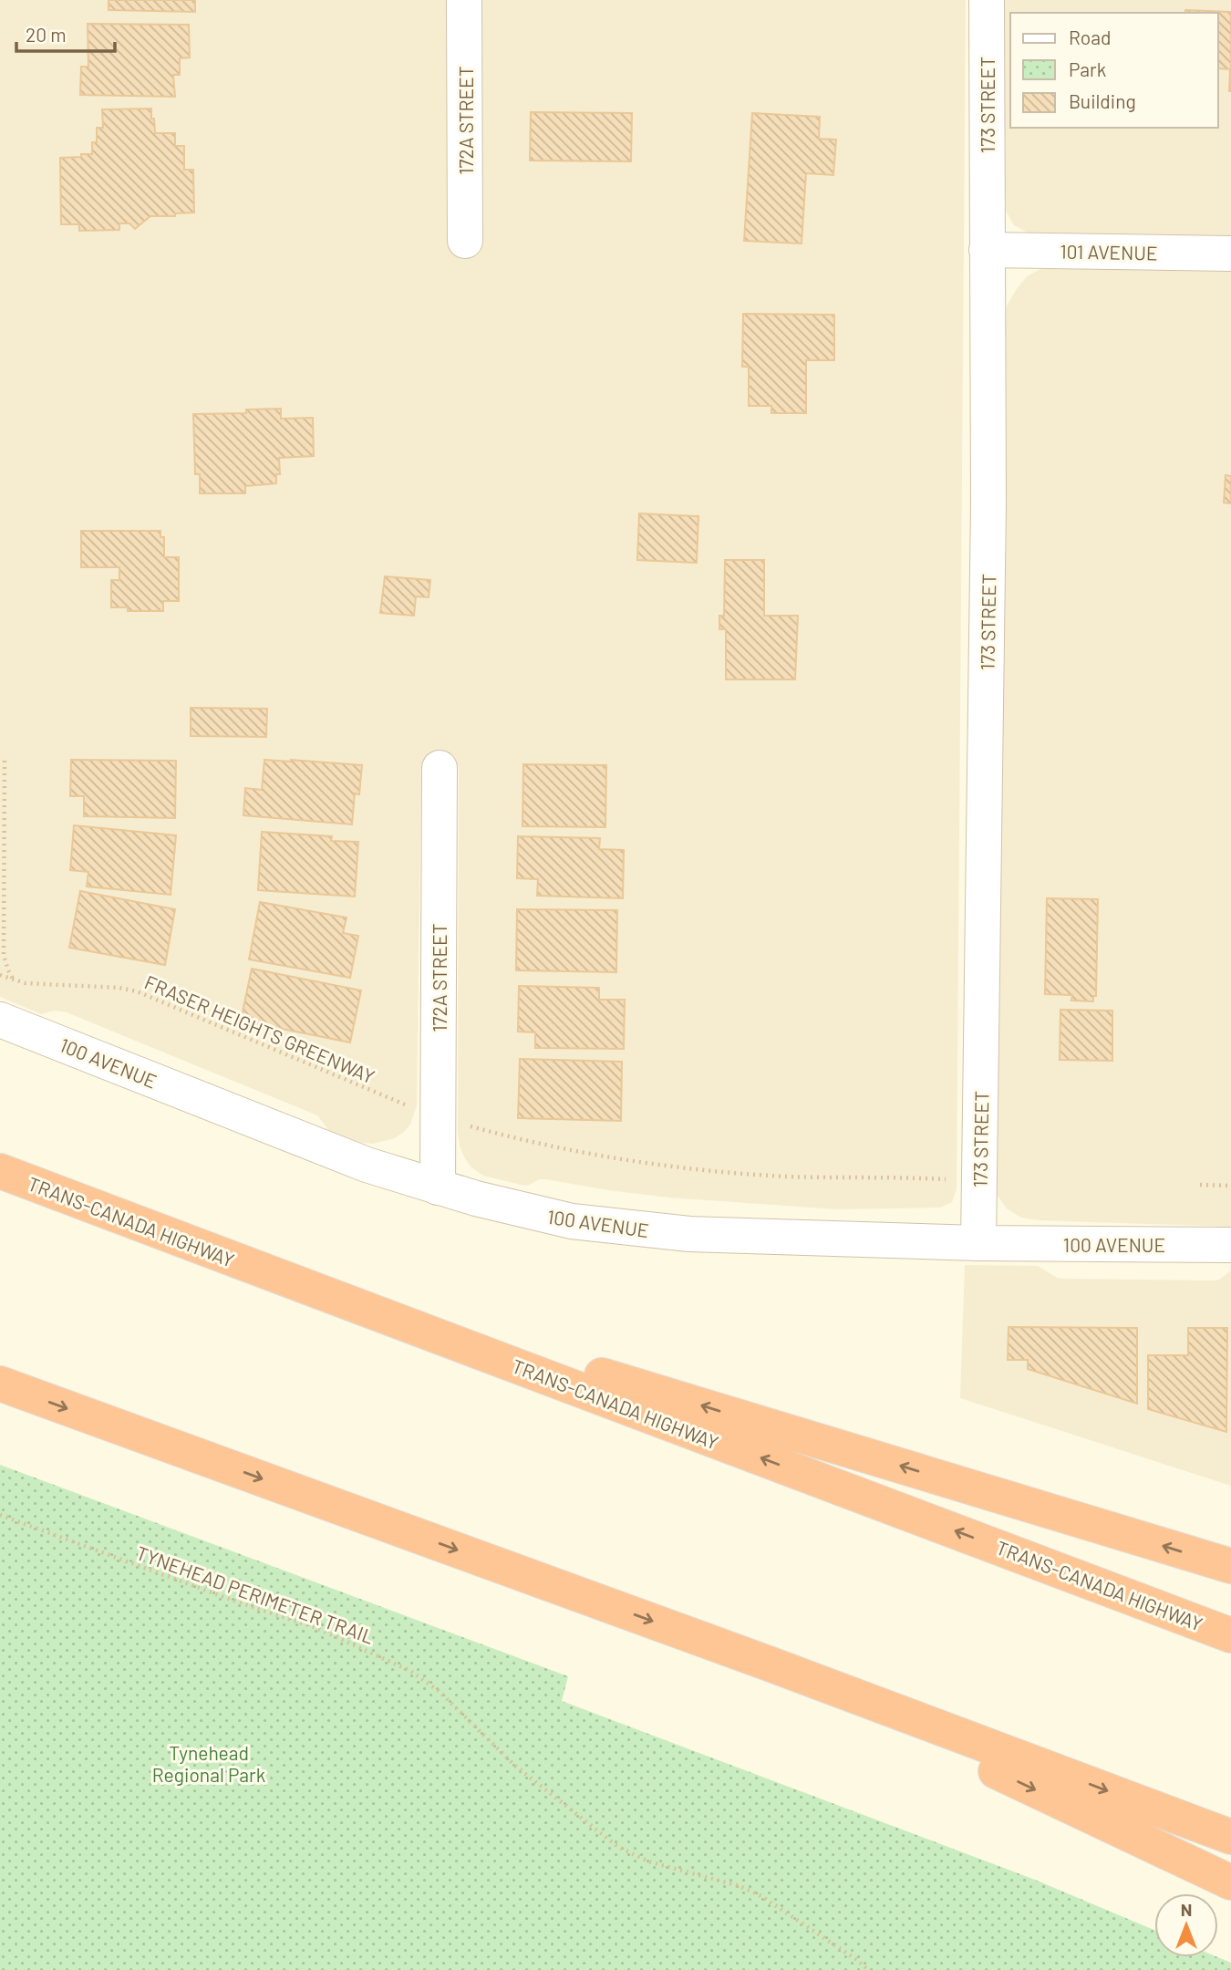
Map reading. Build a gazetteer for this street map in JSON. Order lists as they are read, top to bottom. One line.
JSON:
{"streets":{"highway":["TRANS-CANADA HIGHWAY"],"street":["173 STREET","172A STREET","101 AVENUE","100 AVENUE"],"path":["FRASER HEIGHTS GREENWAY","TYNEHEAD PERIMETER TRAIL"]},"crossings":[["173 STREET","101 AVENUE"],["173 STREET","100 AVENUE"],["172A STREET","100 AVENUE"]],"parks":["Tynehead Regional Park"],"legend":["Road","Park","Building"],"scale_bar":"20 m","north":"top"}
